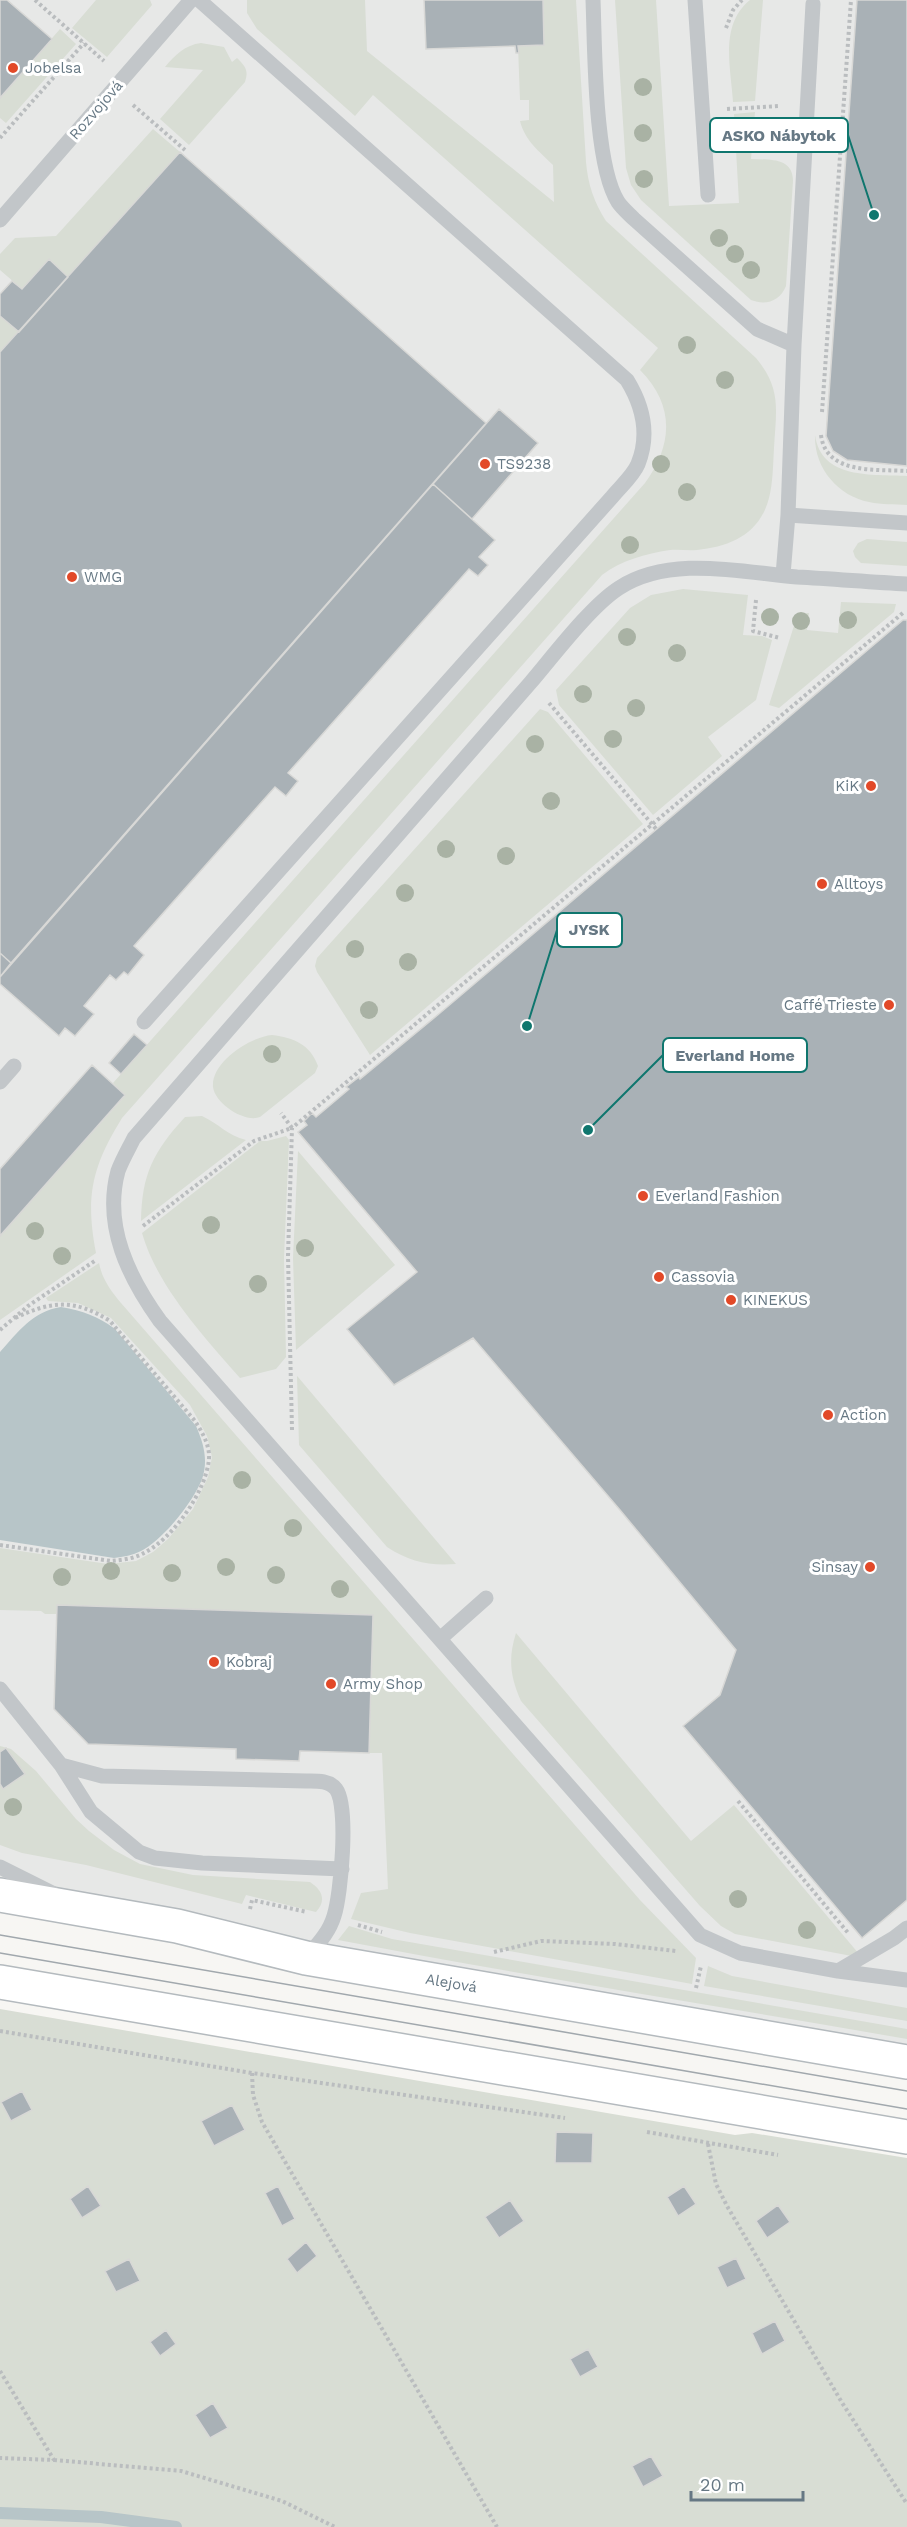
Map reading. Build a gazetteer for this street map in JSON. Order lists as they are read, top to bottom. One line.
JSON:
{"streets":{"street":["Alejová"],"lane":["Rozvojová"]},"places":["Jobelsa","ASKO Nábytok","TS9238","WMG","KiK","Alltoys","Caffé Trieste","JYSK","Everland Home","Everland Fashion","Cassovia","KINEKUS","Action","Sinsay","Kobraj","Army Shop"],"scale_bar":"20 m"}
